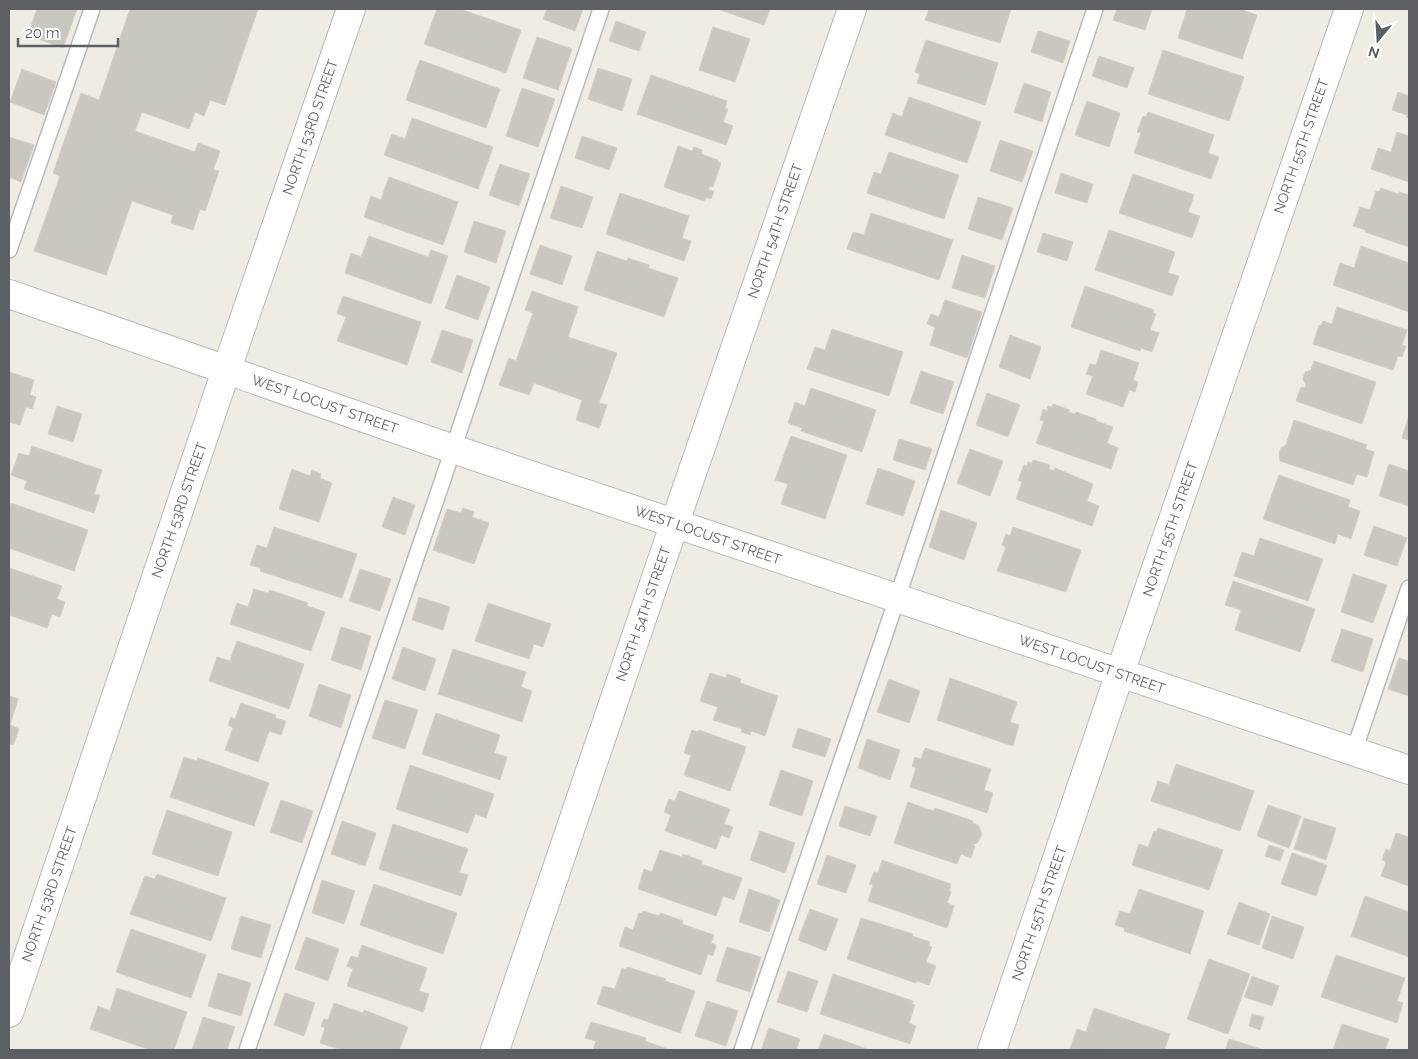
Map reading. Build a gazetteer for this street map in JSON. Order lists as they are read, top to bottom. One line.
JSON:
{"streets":{"street":["NORTH 53RD STREET","NORTH 55TH STREET","NORTH 54TH STREET","WEST LOCUST STREET"]},"crossings":[["NORTH 53RD STREET","WEST LOCUST STREET"],["NORTH 55TH STREET","WEST LOCUST STREET"],["NORTH 54TH STREET","WEST LOCUST STREET"]],"scale_bar":"20 m","north":"bottom"}
